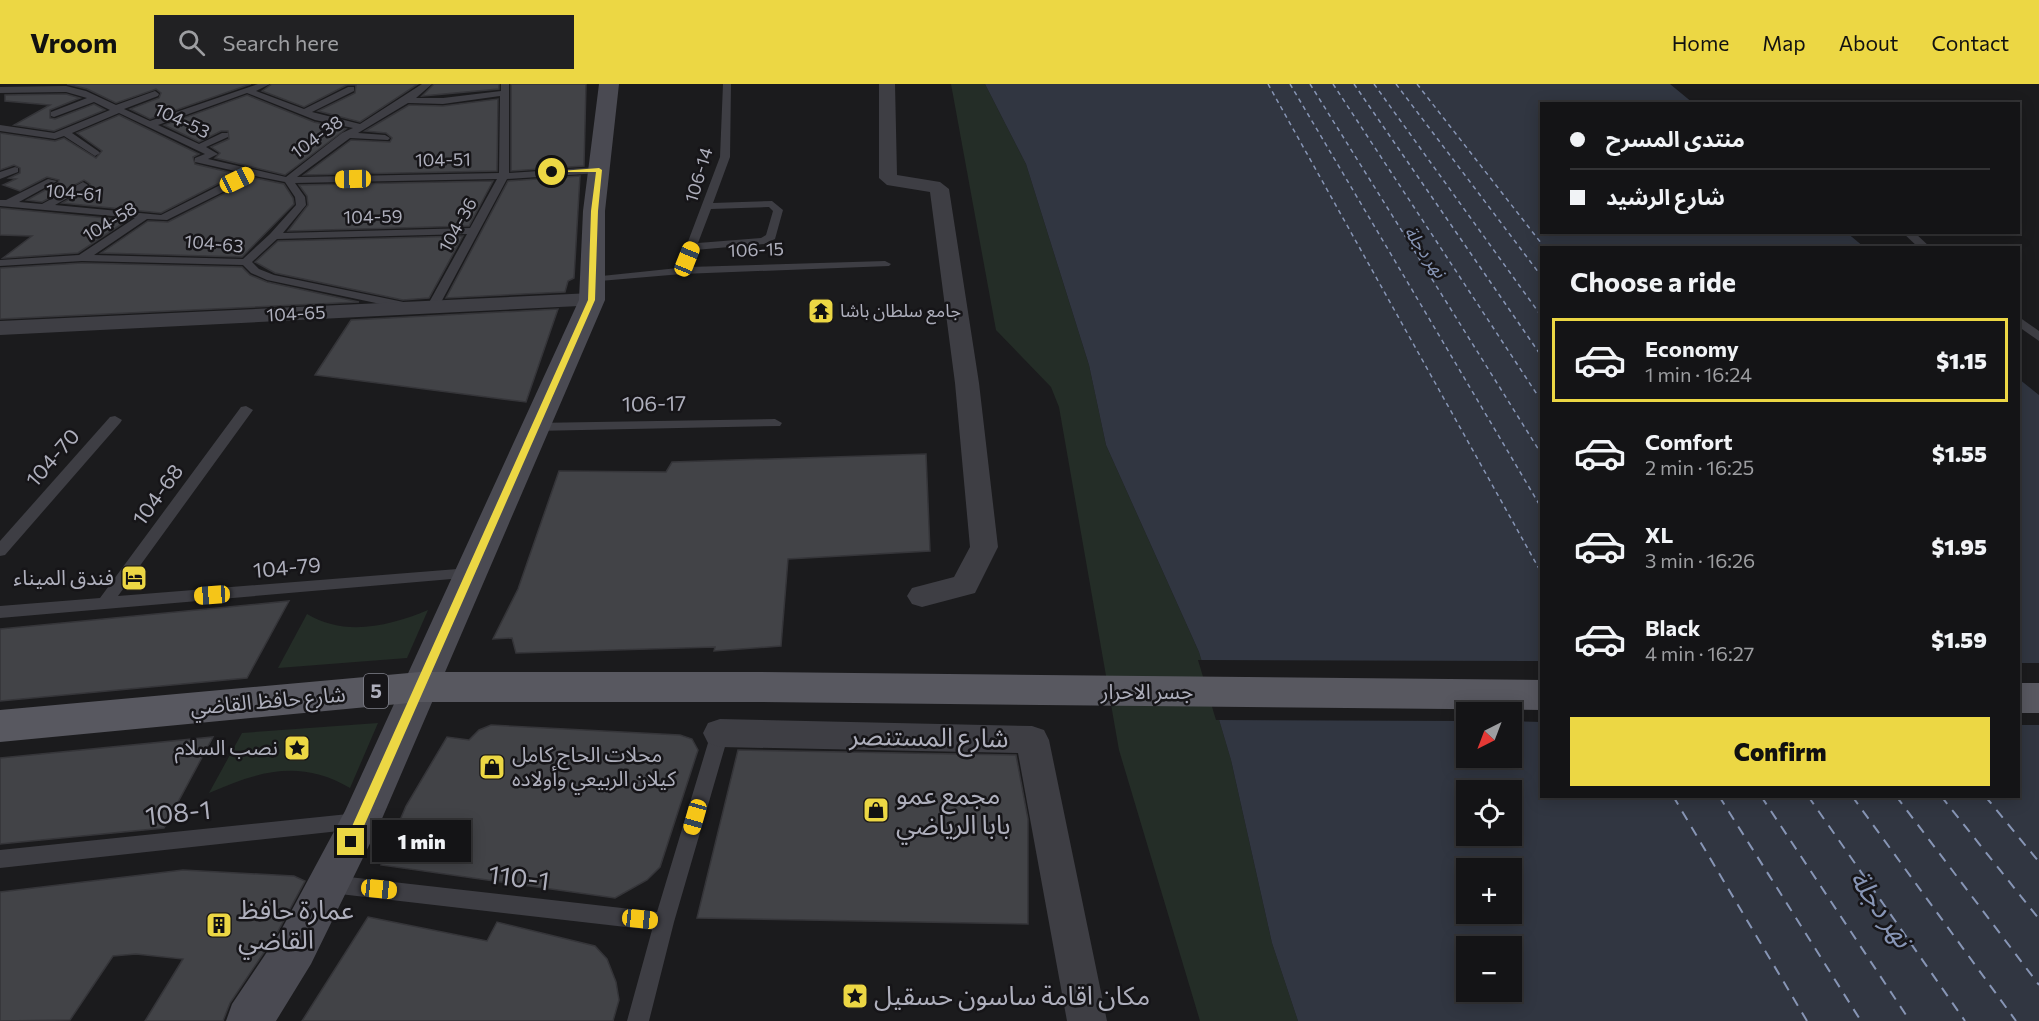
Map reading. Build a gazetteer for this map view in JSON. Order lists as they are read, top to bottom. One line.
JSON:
{"streets":{"main road":["5","جسر الاحرار","شارع حافظ القاضي"],"street":["104-65","شارع المستنصر"],"lane":["104-53","104-38","104-51","106-14","104-61","104-59","104-58","104-36","104-63","106-15","106-17","104-70","104-68","104-79","108-1","110-1"]},"crossings":[["104-53","104-38"],["104-53","104-51"],["104-53","104-58"],["104-38","104-51"],["104-38","104-59"],["104-38","104-63"],["104-51","104-36"],["106-14","106-15"],["104-61","104-58"],["104-59","104-36"],["104-58","104-63"],["104-36","104-63"],["104-36","104-65"],["104-63","104-65"],["106-15","104-65"],["104-68","104-79"],["جسر الاحرار","شارع حافظ القاضي"]],"water":["نهر دجلة"],"places":{"temple":["جامع سلطان باشا"],"hotel":["فندق الميناء"],"place":["نصب السلام","مكان اقامة ساسون حسقيل"],"shop":["محلات الحاج كامل كيلان الربيعي وأولاده","مجمع عمو بابا الرياضي"],"building":["عمارة حافظ القاضي"]},"north":"bottom left","page":{"header":"Vroom","search":"Search here","nav":["Home","Map","About","Contact"],"banner":["منتدى المسرح","شارع الرشيد"],"heading":"Choose a ride","list":[{"name":"Economy","note":"1 min · 16:24","value":"$1.15"},{"name":"Comfort","note":"2 min · 16:25","value":"$1.55"},{"name":"XL","note":"3 min · 16:26","value":"$1.95"},{"name":"Black","note":"4 min · 16:27","value":"$1.59"}],"map_buttons":["+","−"],"buttons":"Confirm","bubble":"1 min"}}
